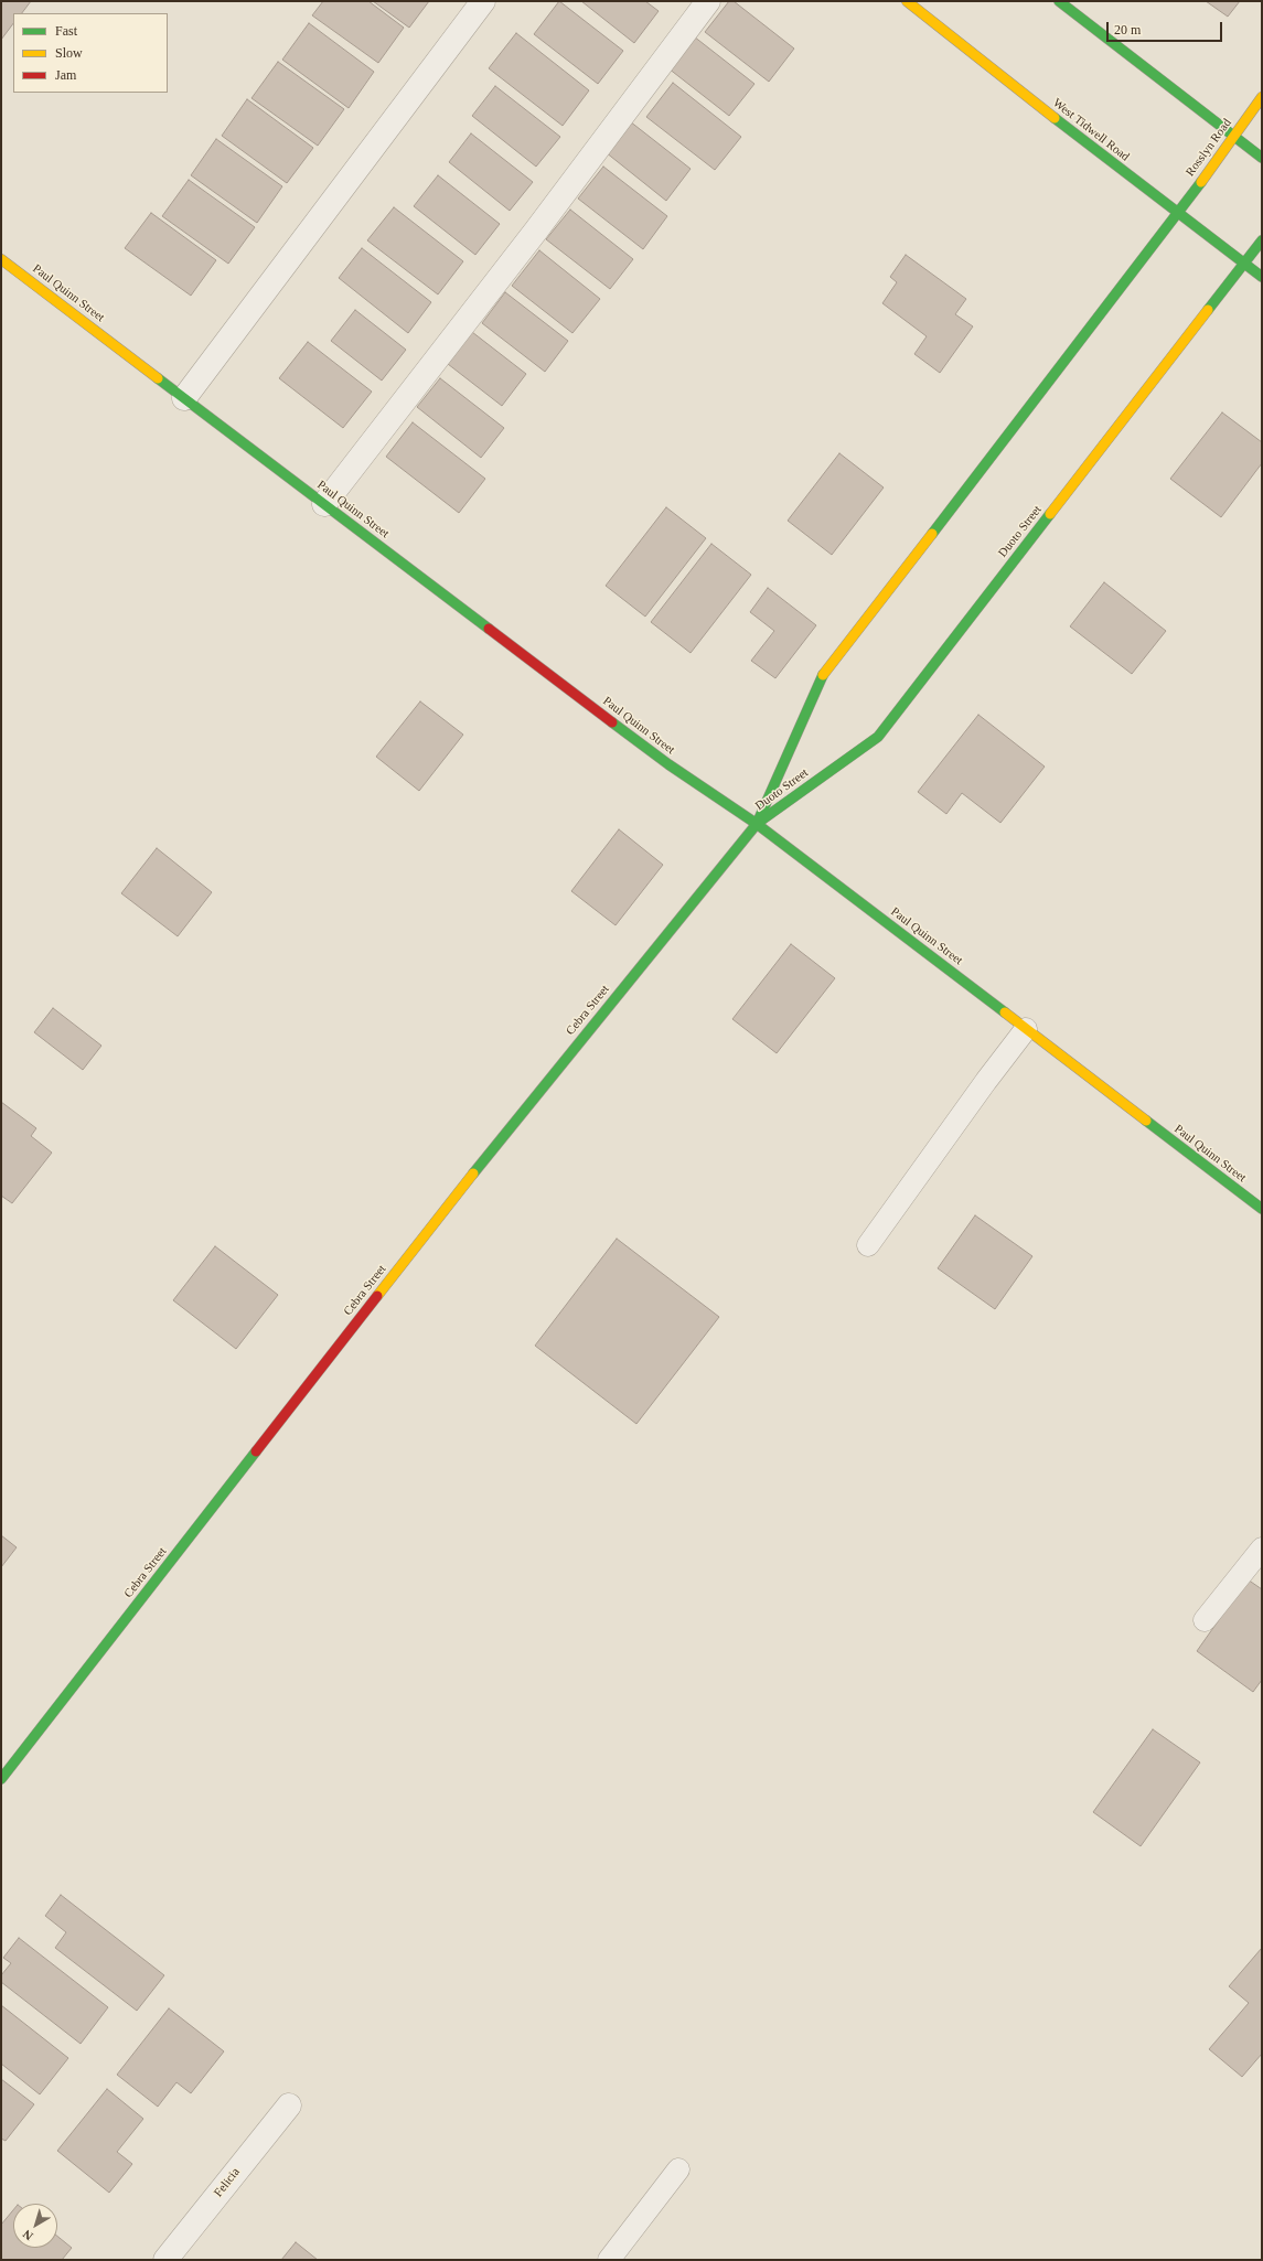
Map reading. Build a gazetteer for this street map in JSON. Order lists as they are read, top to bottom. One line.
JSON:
{"streets":{"street":["West Tidwell Road","Rosslyn Road","Paul Quinn Street","Duoto Street","Cebra Street","Felicia"]},"crossings":[["West Tidwell Road","Rosslyn Road"],["West Tidwell Road","Duoto Street"],["Rosslyn Road","Duoto Street"],["Paul Quinn Street","Duoto Street"],["Paul Quinn Street","Cebra Street"],["Duoto Street","Cebra Street"]],"legend":["Fast","Slow","Jam"],"scale_bar":"20 m","north":"bottom left"}
